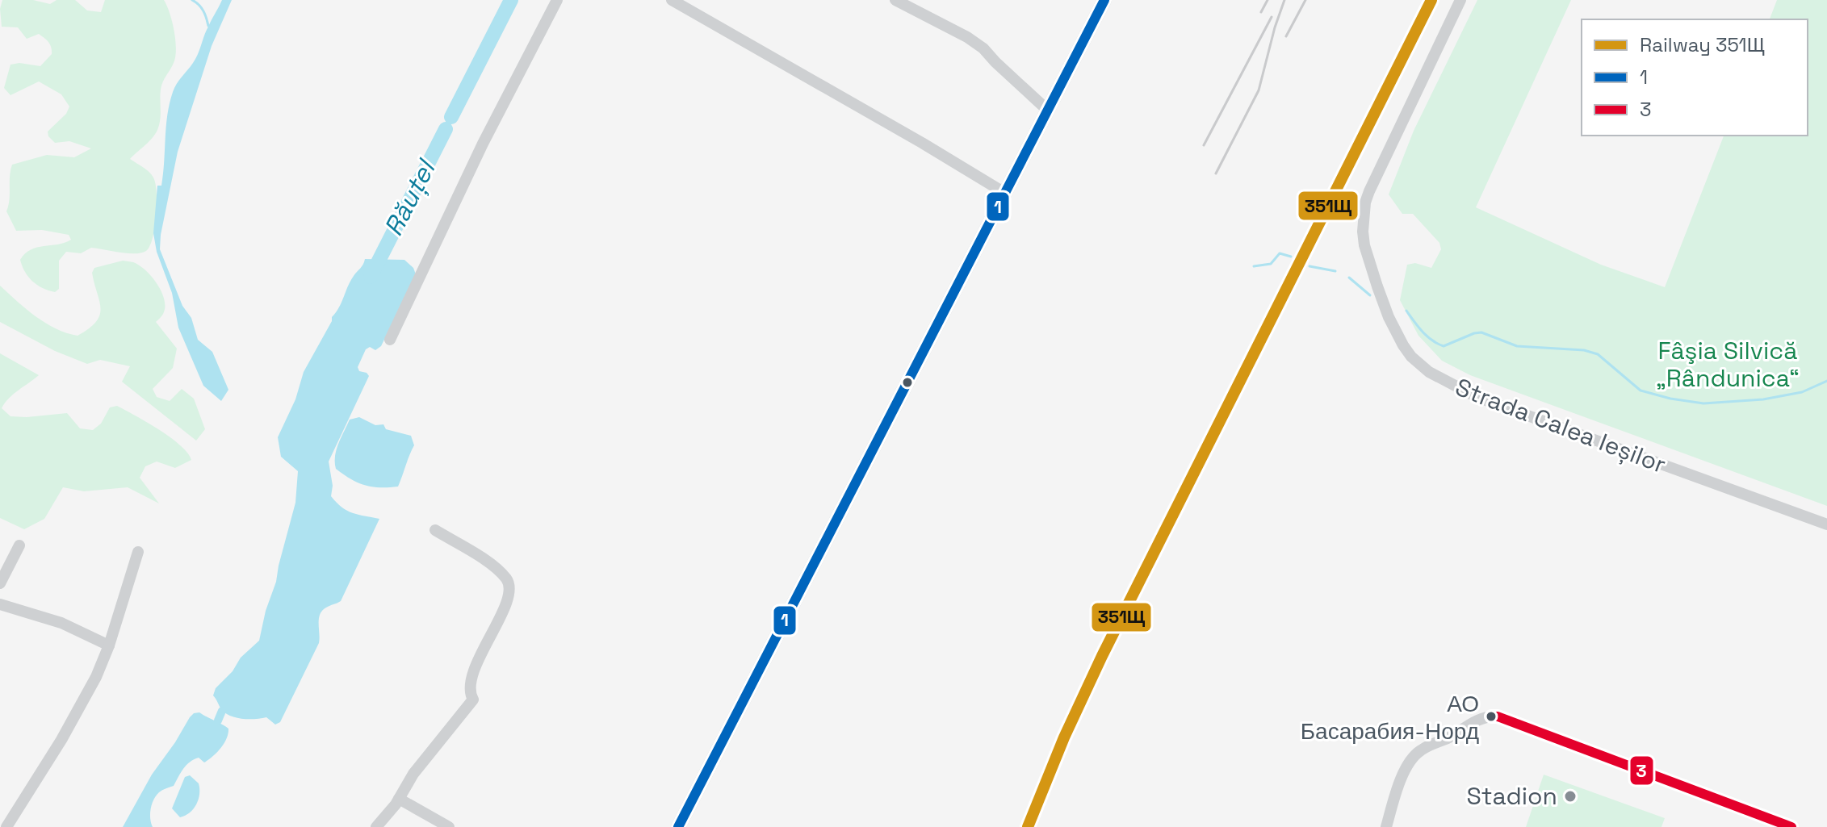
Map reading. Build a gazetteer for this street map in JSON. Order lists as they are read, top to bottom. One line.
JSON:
{"streets":{"street":["Strada Calea Ieșilor"]},"water":["Răuțel"],"parks":["Fâşia Silvică „Rândunica“"],"places":["АО Басарабия-Норд","Stadion"],"lines":["rail line 351Щ","transit line 1","transit line 3"],"legend":["Railway 351Щ","1","3"]}
